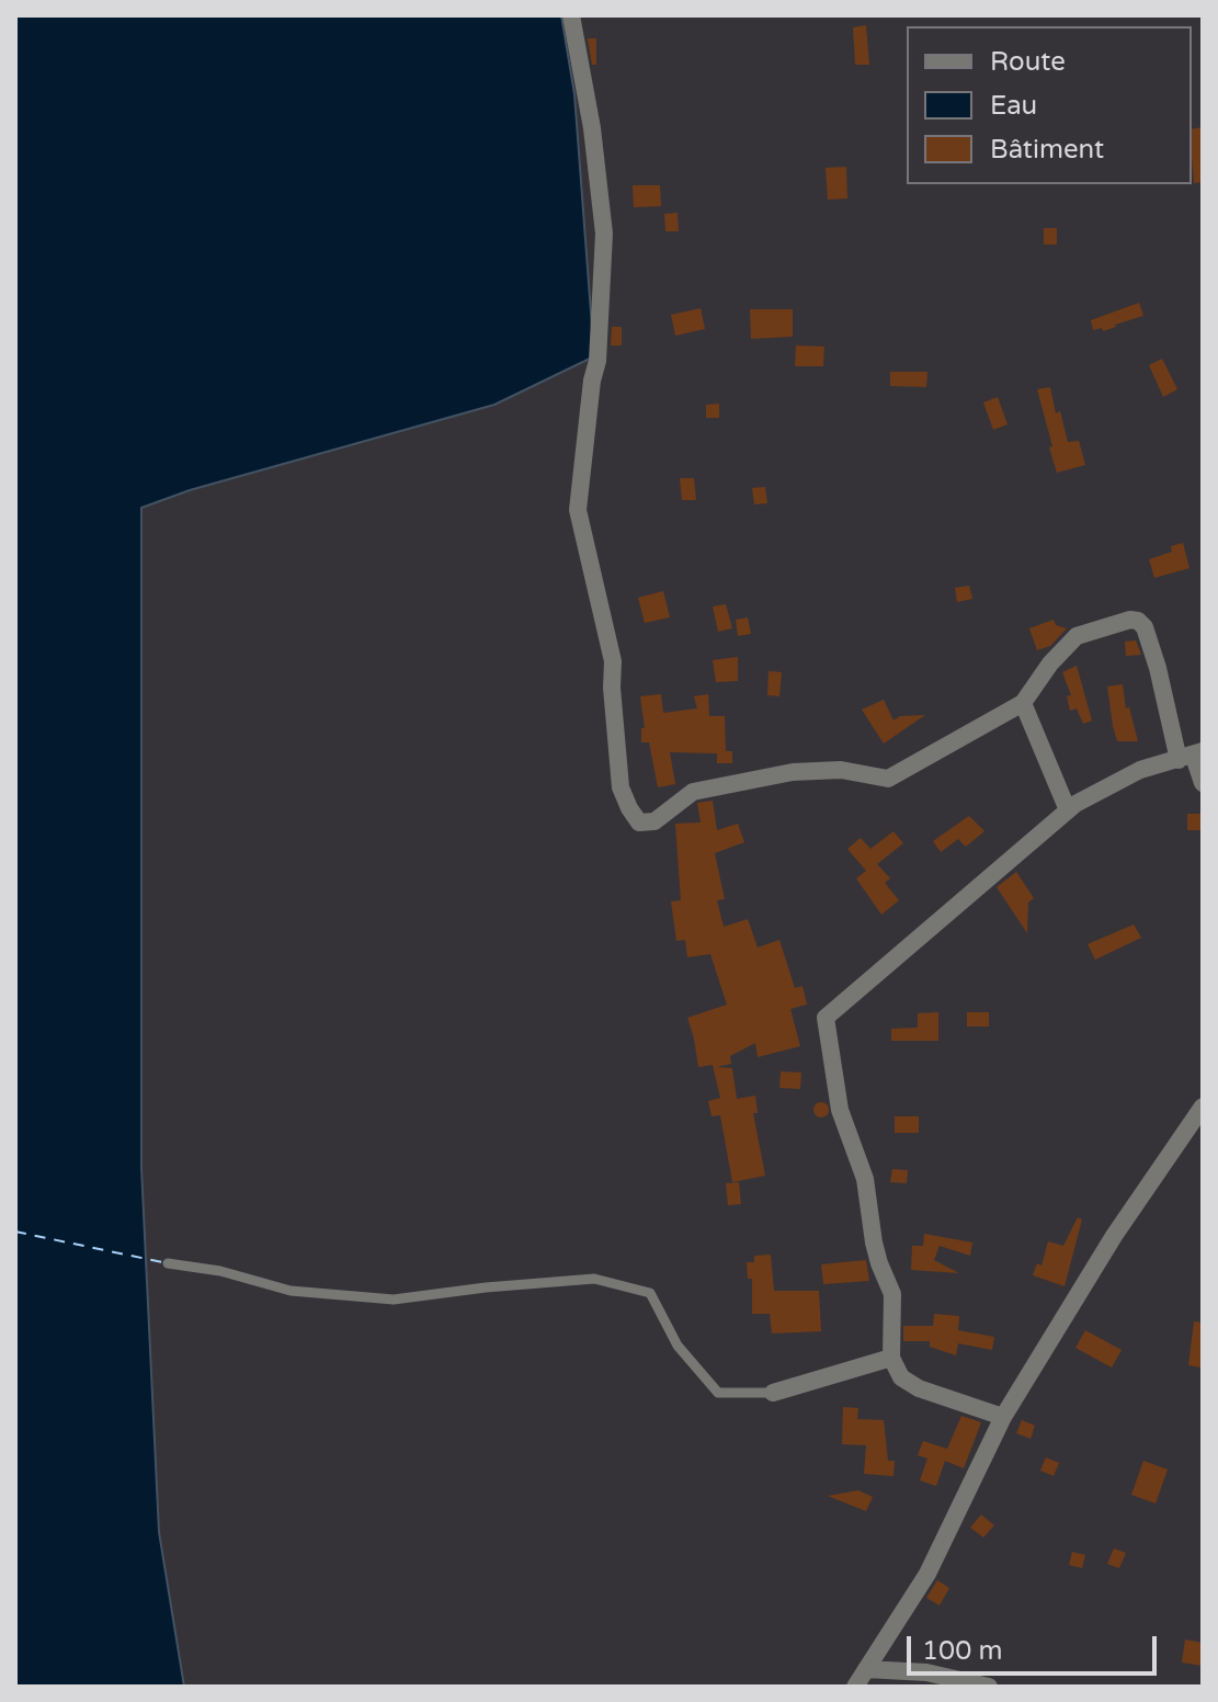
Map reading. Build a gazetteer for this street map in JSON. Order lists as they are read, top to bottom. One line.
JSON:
{"legend":["Route","Eau","Bâtiment"],"scale_bar":"100 m"}
